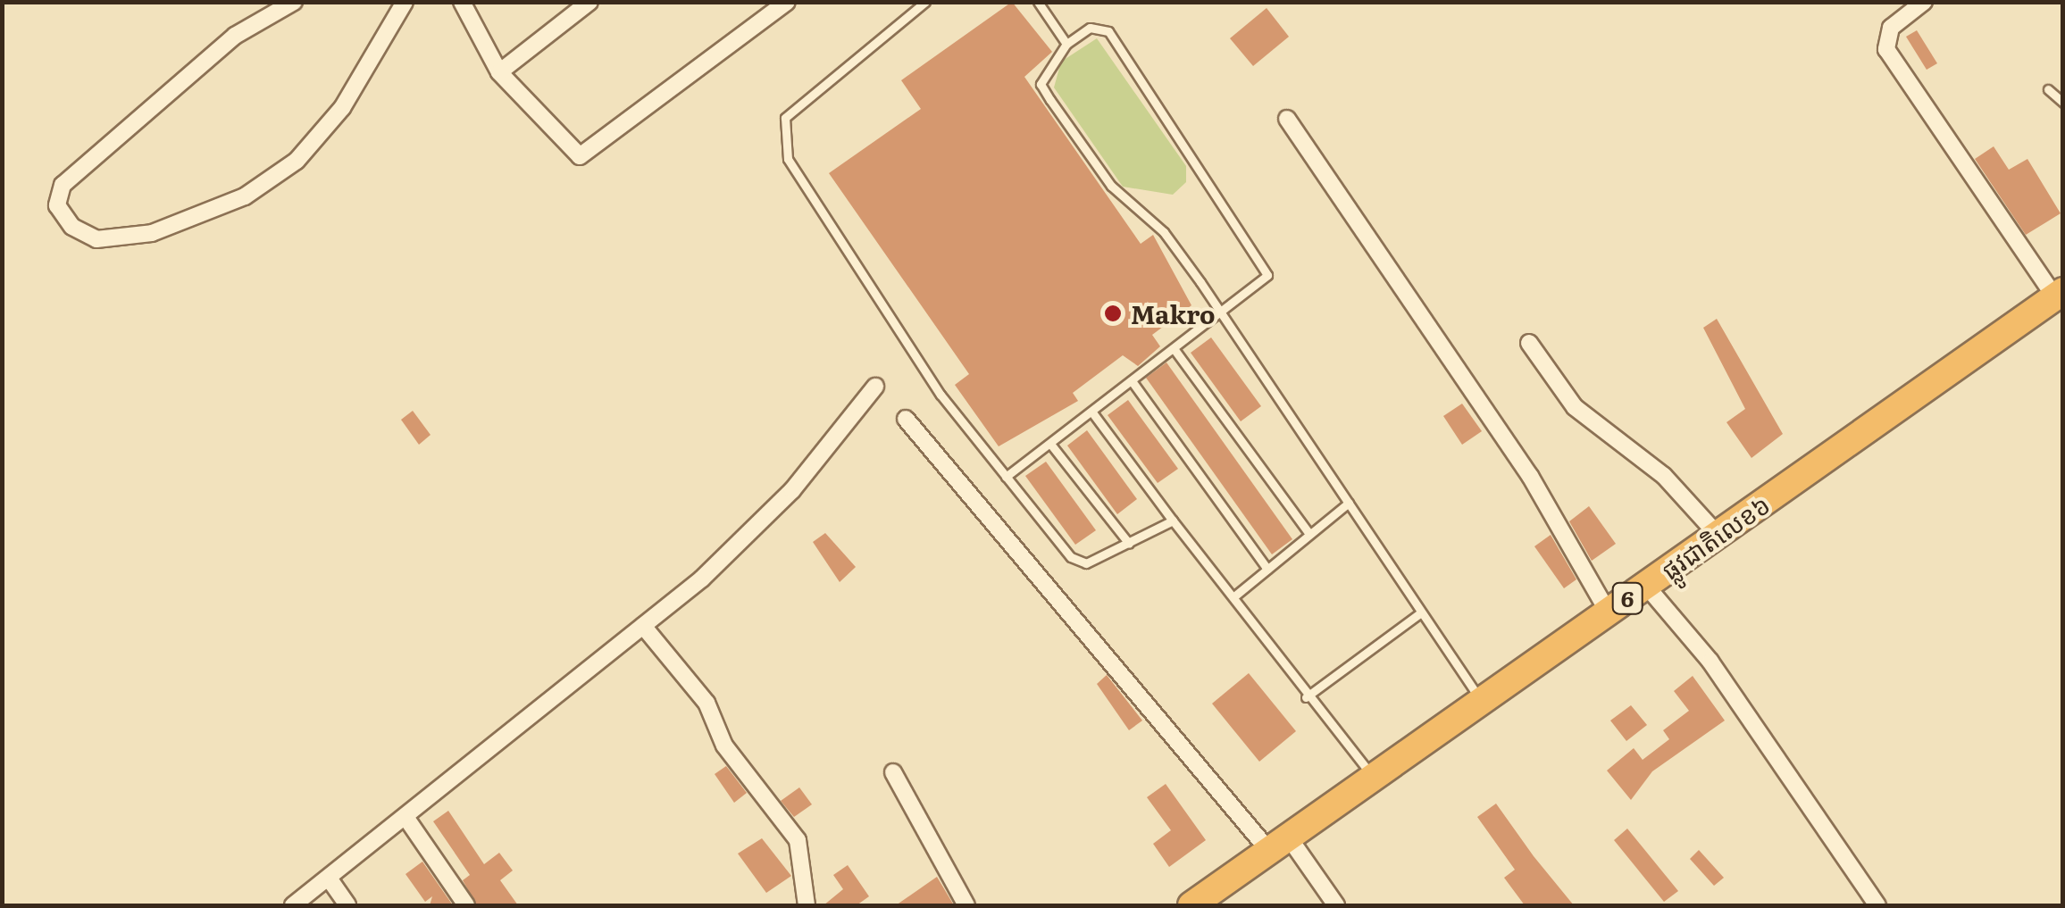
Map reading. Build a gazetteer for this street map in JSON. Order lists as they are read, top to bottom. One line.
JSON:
{"streets":{"highway":["ផ្លូវជាតិលេខ៦","6"]},"places":["Makro"]}
